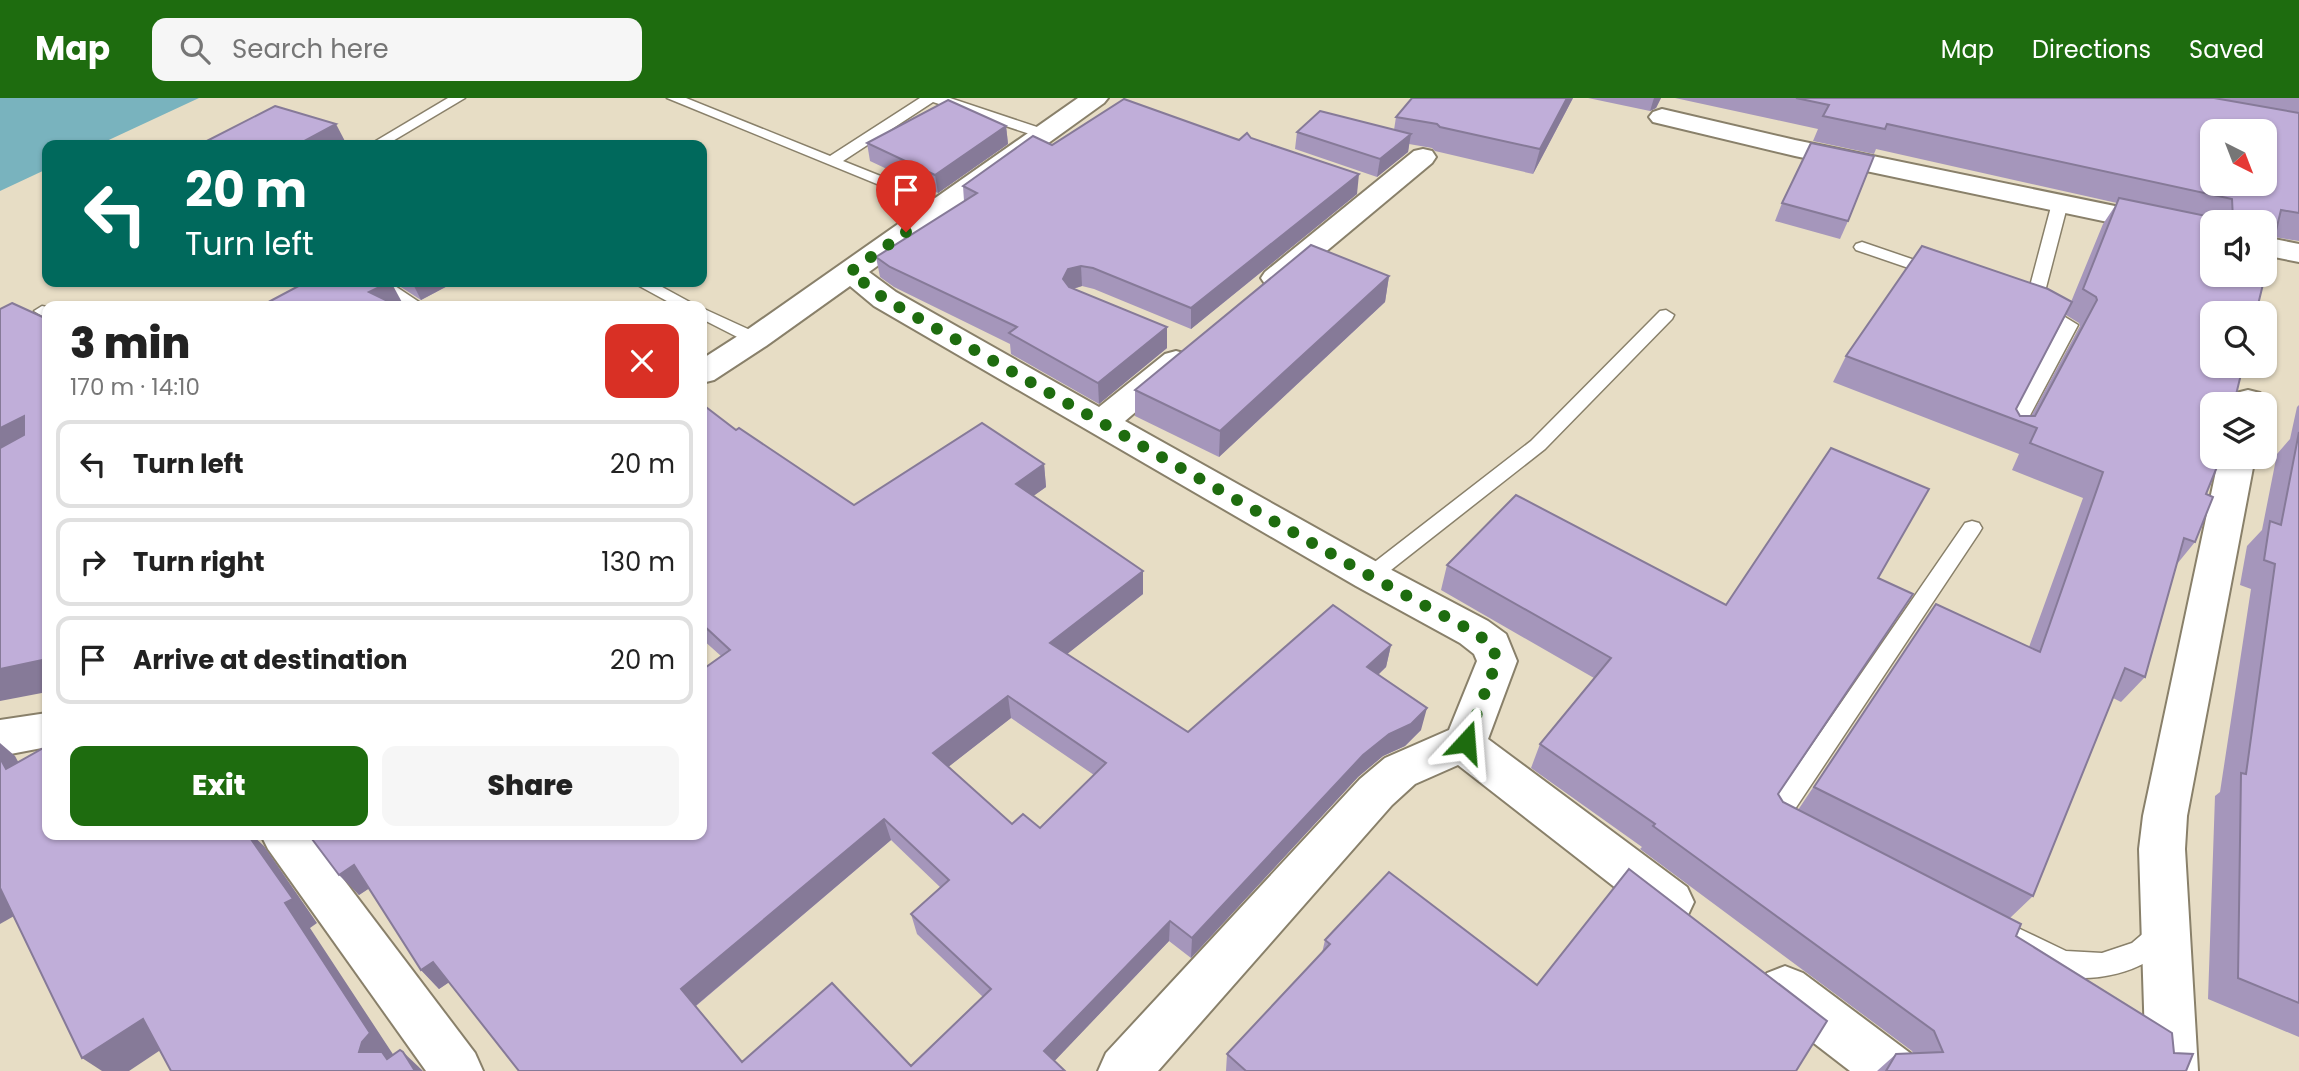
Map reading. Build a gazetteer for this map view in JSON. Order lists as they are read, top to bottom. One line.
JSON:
{"north":"bottom right","page":{"header":"Map","search":"Search here","nav":["Map","Directions","Saved"],"turn":["20 m","Turn left"],"heading":["3 min","170 m · 14:10"],"list":[{"name":"Turn left","value":"20 m"},{"name":"Turn right","value":"130 m"},{"name":"Arrive at destination","value":"20 m"}],"buttons":["Exit","Share"]}}
